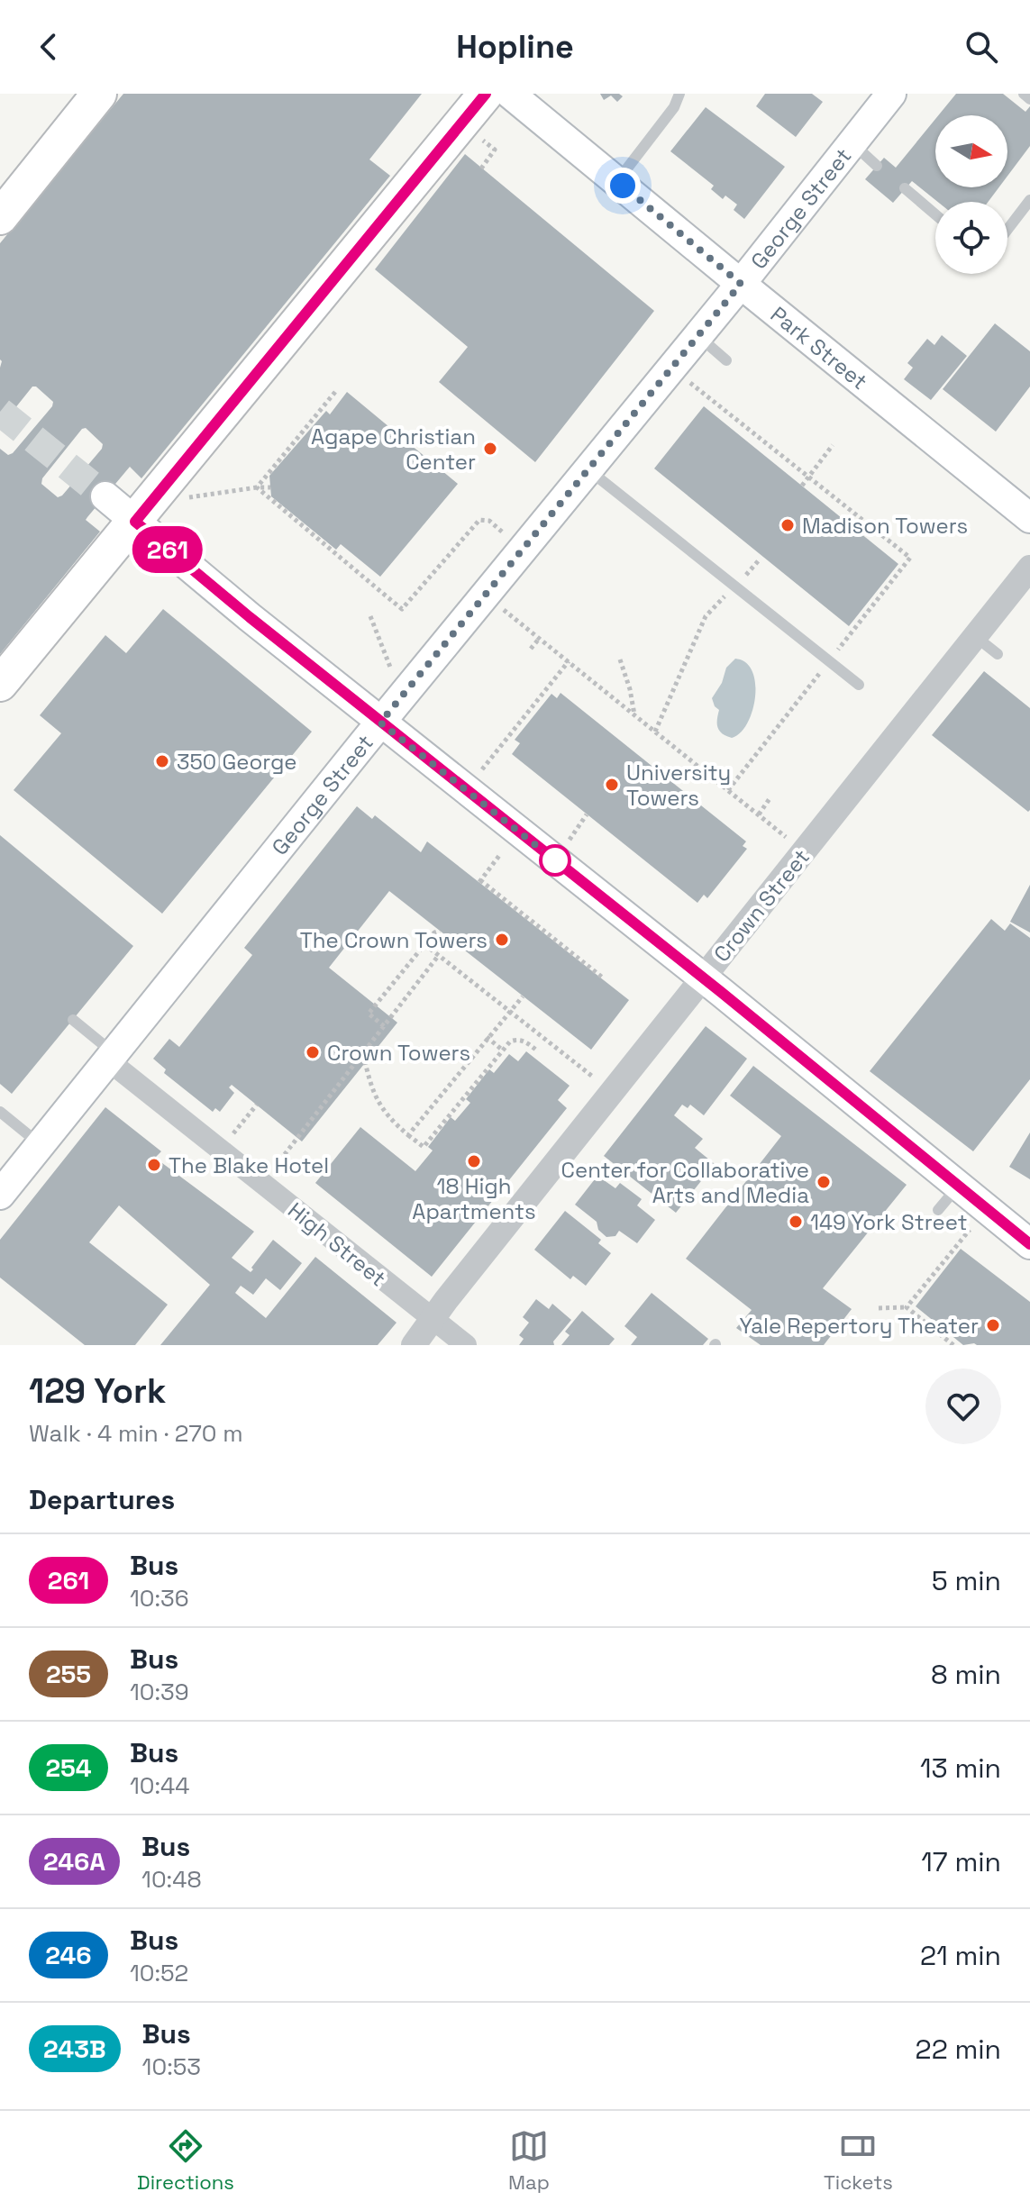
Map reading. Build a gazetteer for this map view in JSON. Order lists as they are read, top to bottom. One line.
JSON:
{"streets":{"main road":["George Street","Park Street"],"street":["Crown Street","High Street"]},"crossings":[["George Street","Park Street"],["George Street","High Street"],["Crown Street","High Street"]],"places":["Agape Christian Center","Madison Towers","350 George","University Towers","The Crown Towers","Crown Towers","18 High Apartments","The Blake Hotel","Center for Collaborative Arts and Media","149 York Street","Yale Repertory Theater"],"lines":["bus line 261"],"north":"right","page":{"header":"Hopline","on_map":"261","heading":[["129 York","Walk · 4 min · 270 m"],"Departures"],"list":[{"mark":"261","name":"Bus","note":"10:36","value":"5 min"},{"mark":"255","name":"Bus","note":"10:39","value":"8 min"},{"mark":"254","name":"Bus","note":"10:44","value":"13 min"},{"mark":"246A","name":"Bus","note":"10:48","value":"17 min"},{"mark":"246","name":"Bus","note":"10:52","value":"21 min"},{"mark":"243B","name":"Bus","note":"10:53","value":"22 min"}],"tabs":["Directions","Map","Tickets"]}}
